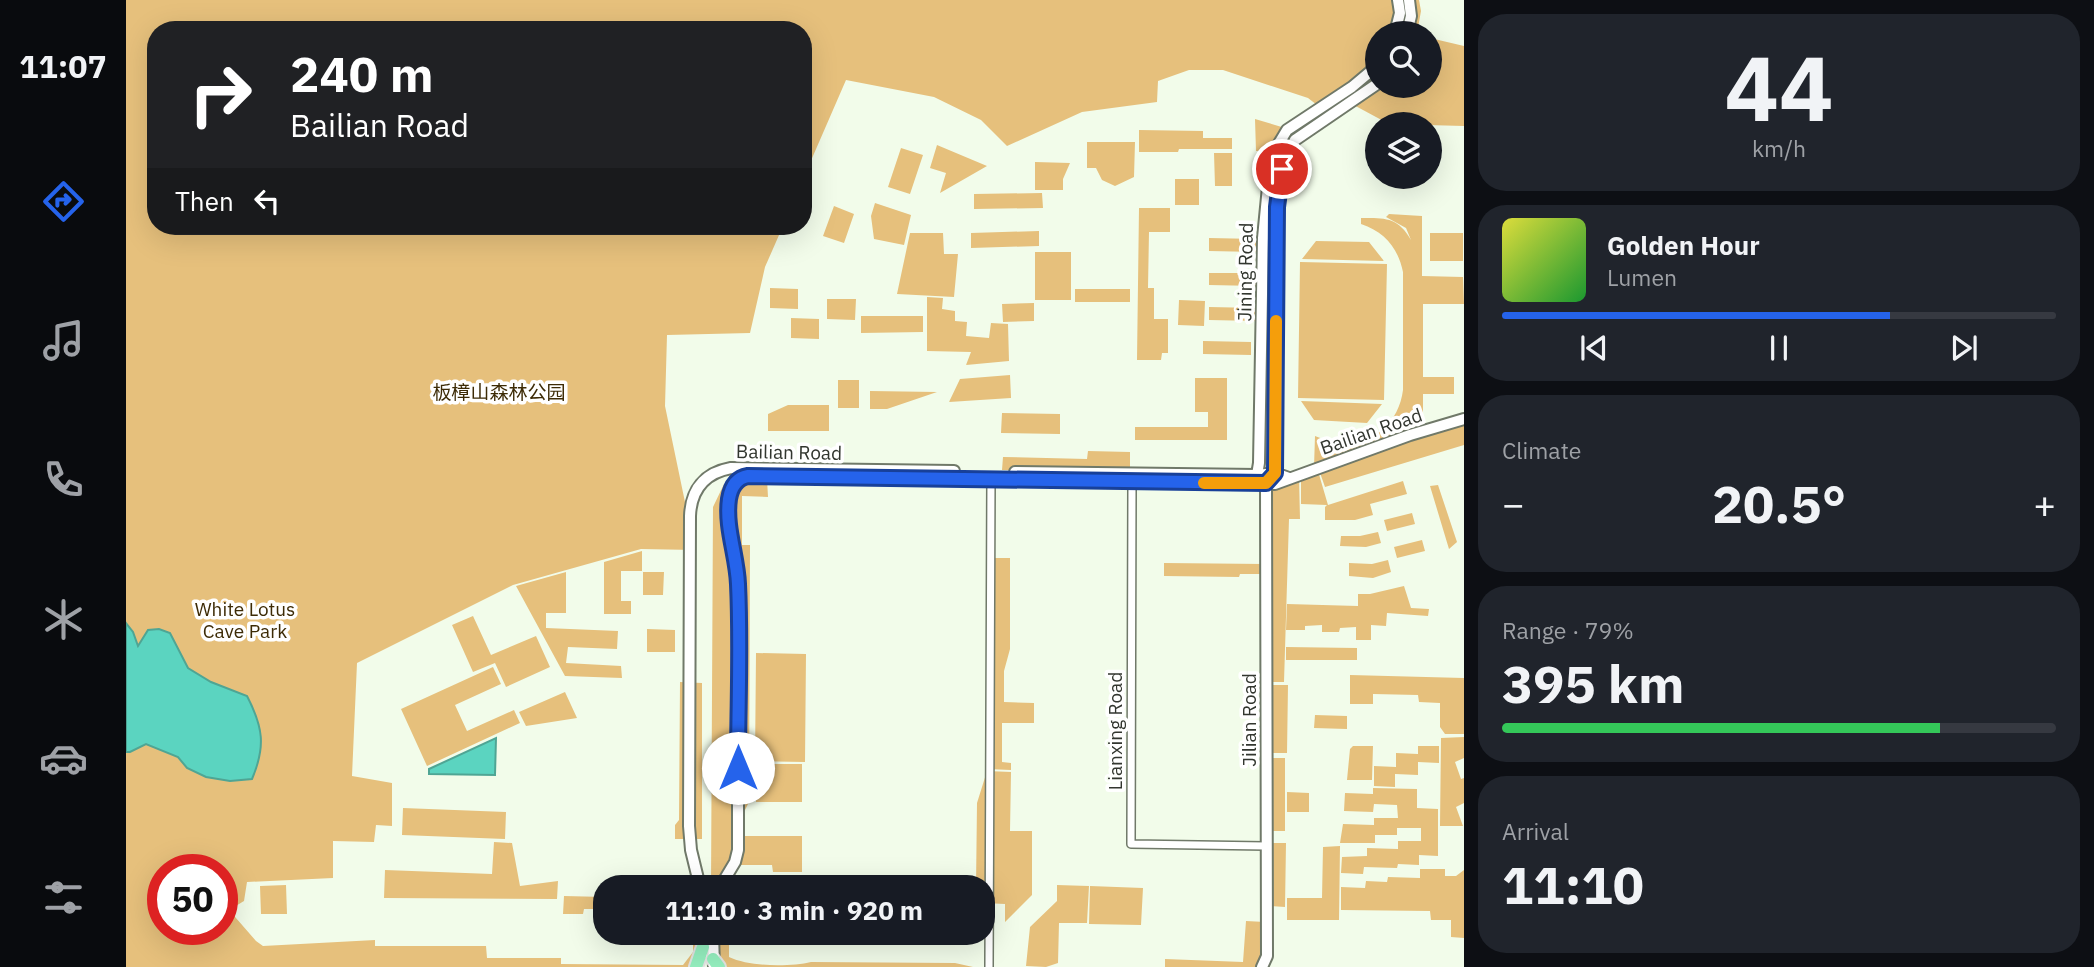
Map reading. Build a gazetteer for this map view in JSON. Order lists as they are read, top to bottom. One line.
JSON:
{"streets":{"main road":["Jining Road","Bailian Road","Jilian Road"],"street":["Lianxing Road"]},"crossings":[["Jining Road","Bailian Road"],["Jining Road","Jilian Road"],["Bailian Road","Jilian Road"],["Bailian Road","Lianxing Road"],["Jilian Road","Lianxing Road"]],"parks":["板樟山森林公园","White Lotus Cave Park"],"page":{"tabs":"11:07","tile":[["44","km/h"],"Climate",["Range · 79%","395 km"],["Arrival","11:10"]],"turn":["240 m","Bailian Road"],"then":"Then","song":["Golden Hour","Lumen"],"heat":["−","20.5°","+"],"limit":"50","trip":"11:10 · 3 min · 920 m"}}
